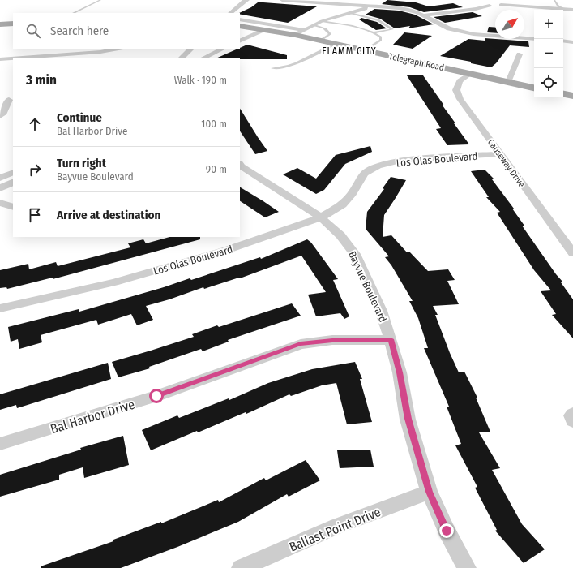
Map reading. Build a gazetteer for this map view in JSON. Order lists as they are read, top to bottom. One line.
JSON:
{"streets":{"main road":["Telegraph Road"],"street":["Los Olas Boulevard","Causeway Drive","Bayvue Boulevard","Bal Harbor Drive","Ballast Point Drive"]},"crossings":[["Telegraph Road","Causeway Drive"],["Los Olas Boulevard","Causeway Drive"],["Los Olas Boulevard","Bayvue Boulevard"],["Bayvue Boulevard","Bal Harbor Drive"],["Bayvue Boulevard","Ballast Point Drive"]],"districts":["FLAMM CITY"],"north":"top right","page":{"map_buttons":["+","−"],"search":"Search here","heading":["3 min","Walk · 190 m"],"list":[["Continue","Bal Harbor Drive","100 m"],["Turn right","Bayvue Boulevard","90 m"],"Arrive at destination"]}}
